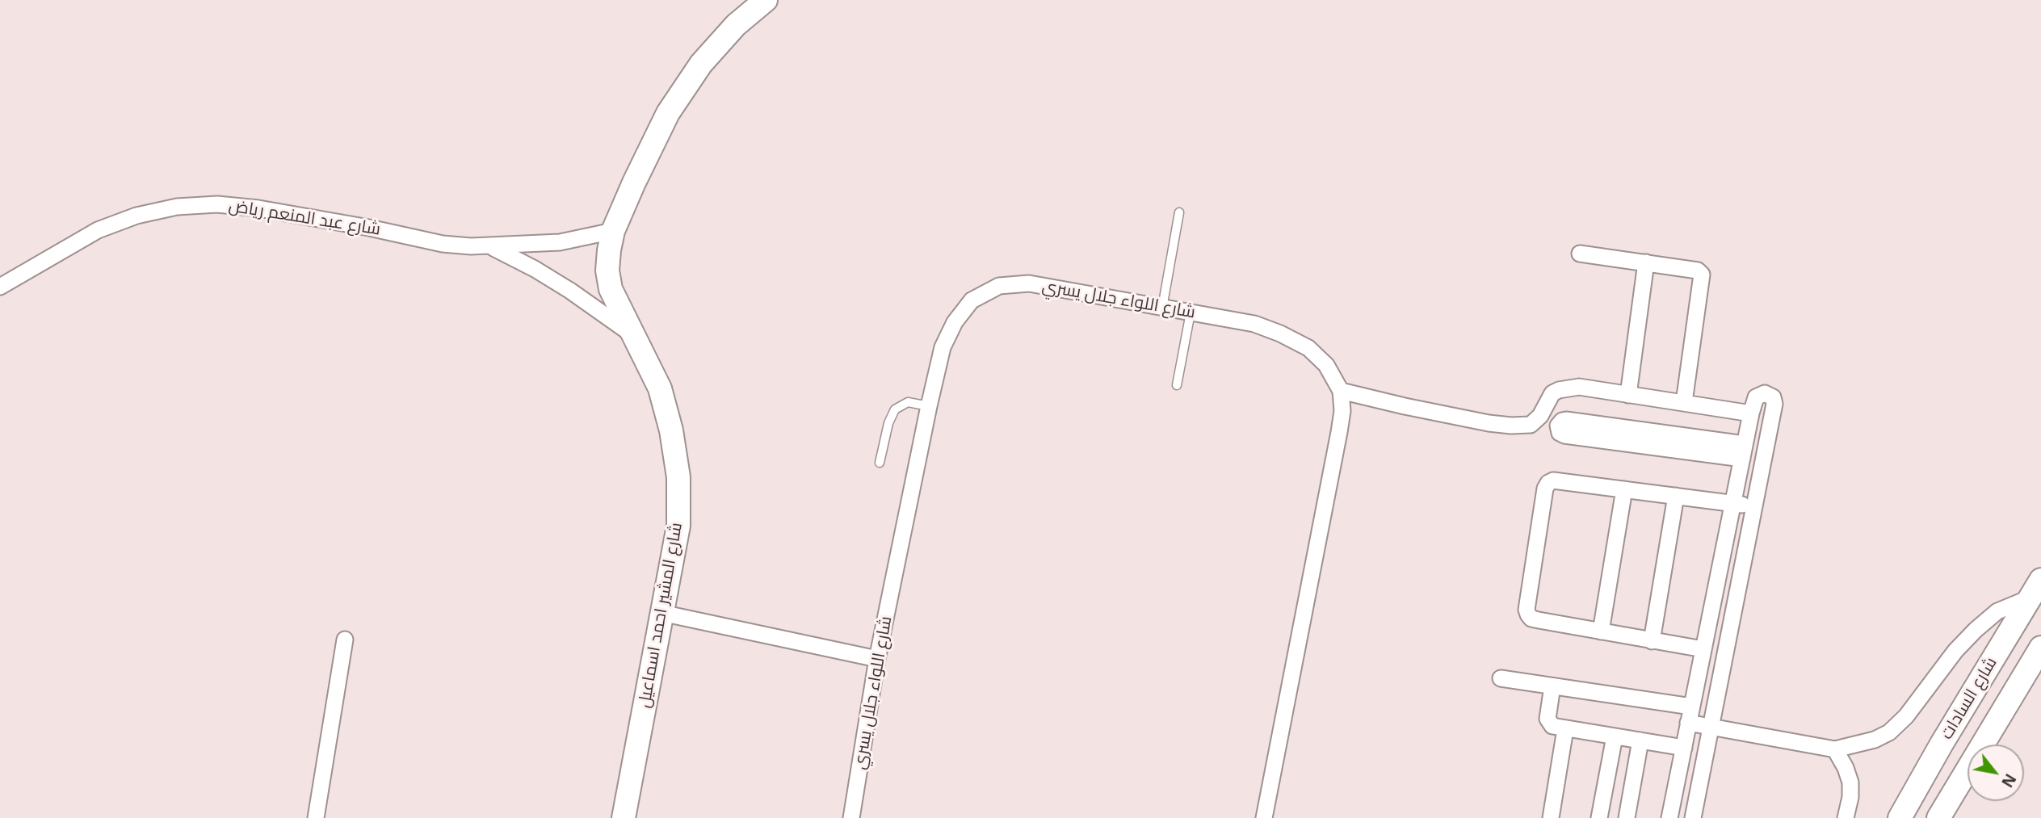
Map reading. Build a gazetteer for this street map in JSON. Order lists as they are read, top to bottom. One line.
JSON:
{"streets":{"street":["شارع عبد المنعم رياض","شارع اللواء جلال يسري","شارع المشير احمد اسماعيل","شارع السادات"]},"crossings":[["شارع عبد المنعم رياض","شارع المشير احمد اسماعيل"]],"north":"bottom right"}
